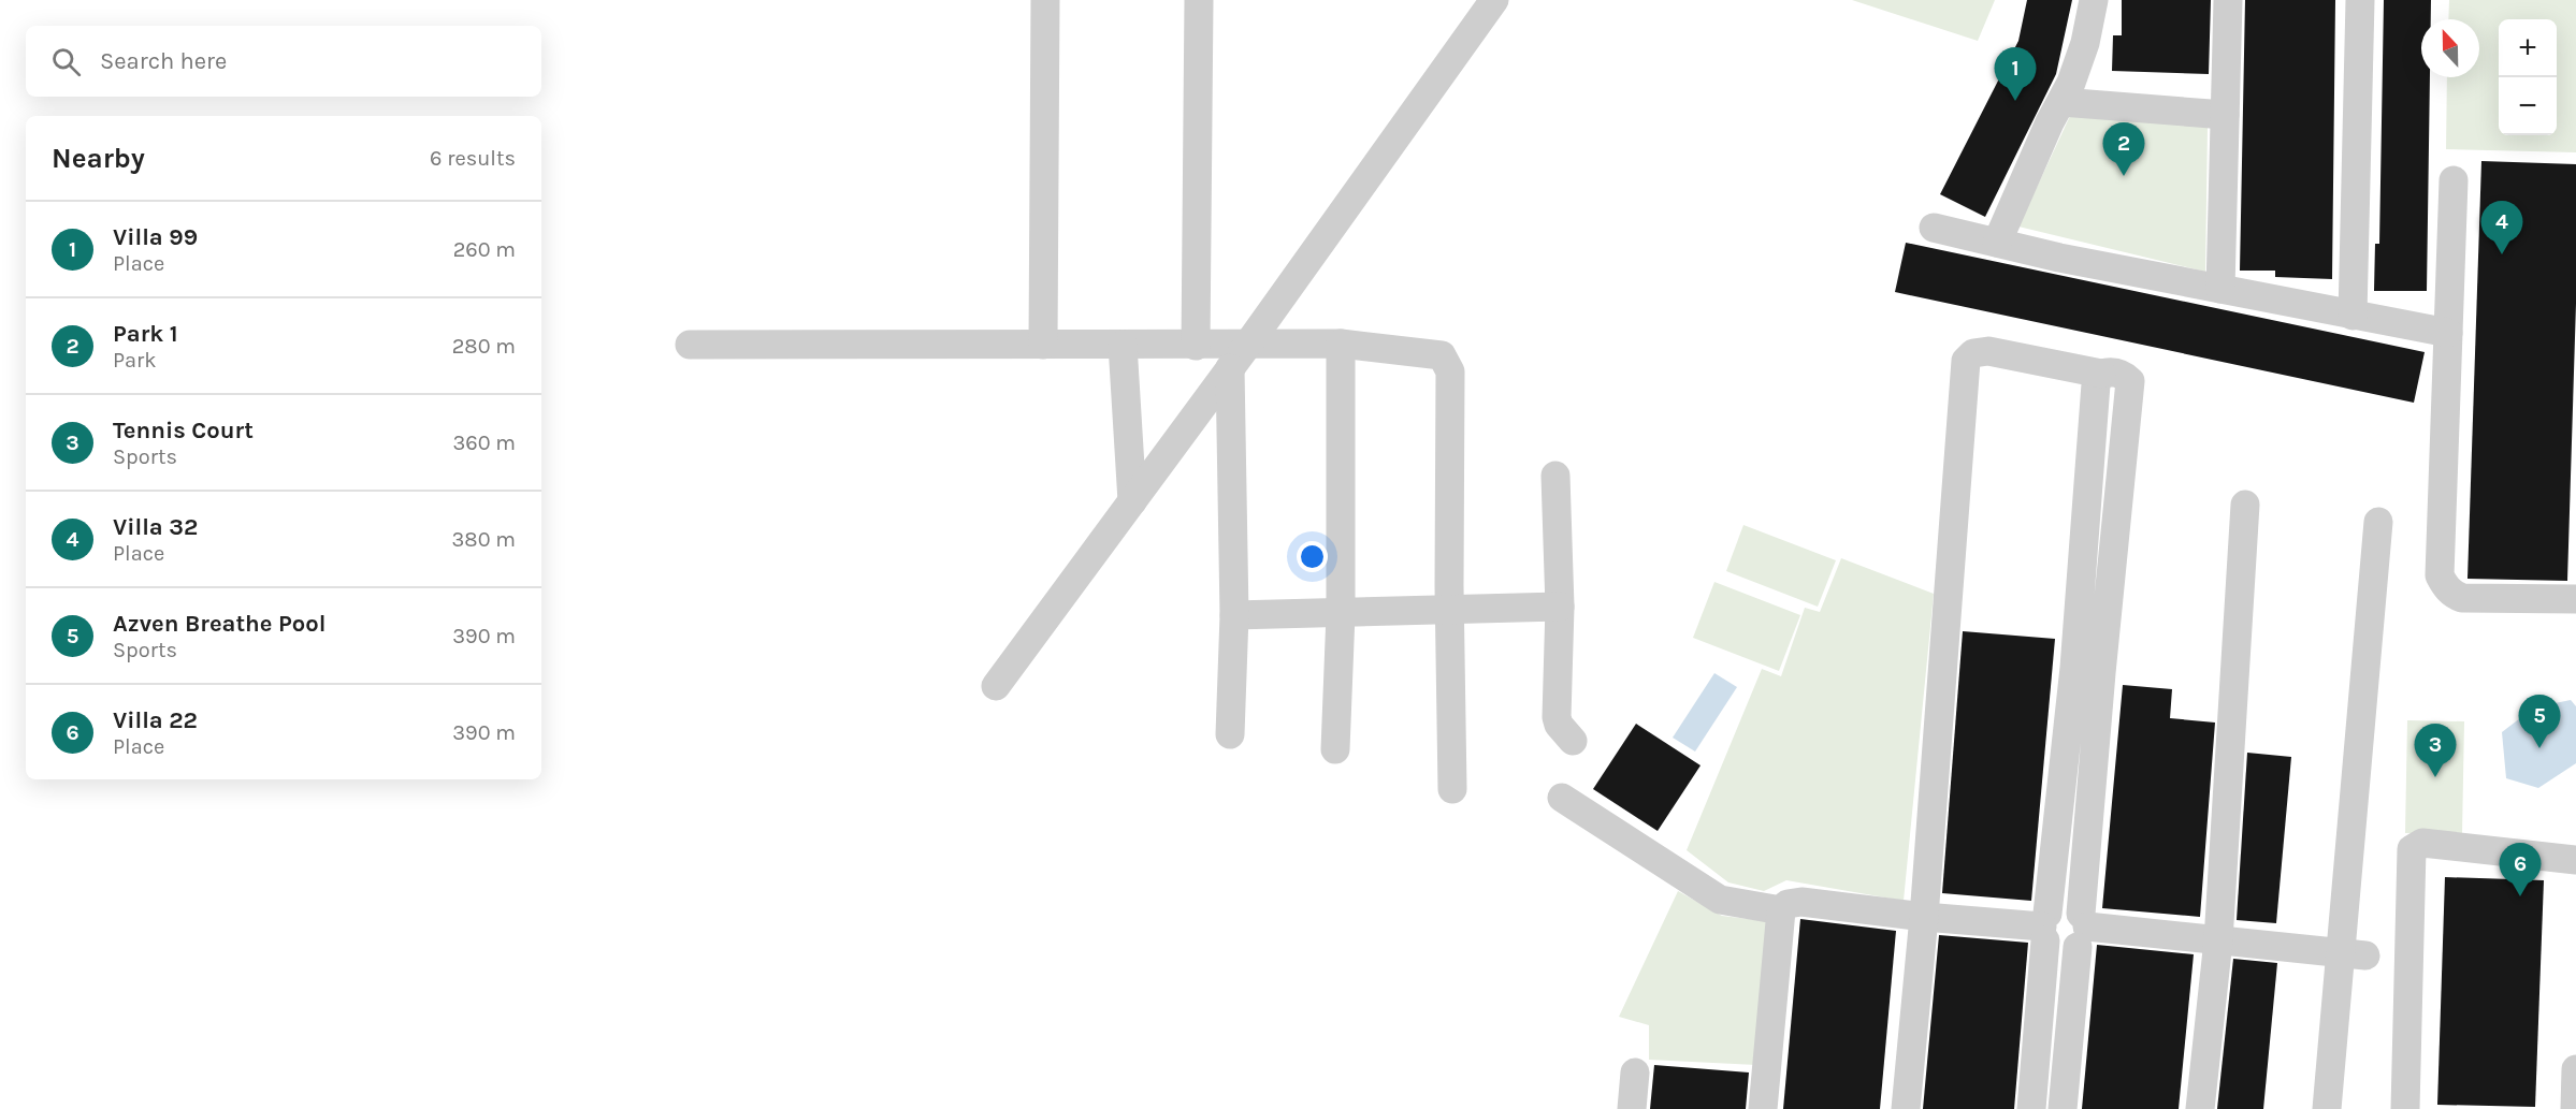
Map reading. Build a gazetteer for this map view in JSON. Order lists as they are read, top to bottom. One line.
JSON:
{"north":"top","page":{"map_buttons":["+","−"],"search":"Search here","pins":["1","2","4","5","3","6"],"heading":["Nearby","6 results"],"list":[{"mark":"1","name":"Villa 99","note":"Place","value":"260 m"},{"mark":"2","name":"Park 1","note":"Park","value":"280 m"},{"mark":"3","name":"Tennis Court","note":"Sports","value":"360 m"},{"mark":"4","name":"Villa 32","note":"Place","value":"380 m"},{"mark":"5","name":"Azven Breathe Pool","note":"Sports","value":"390 m"},{"mark":"6","name":"Villa 22","note":"Place","value":"390 m"}]}}
